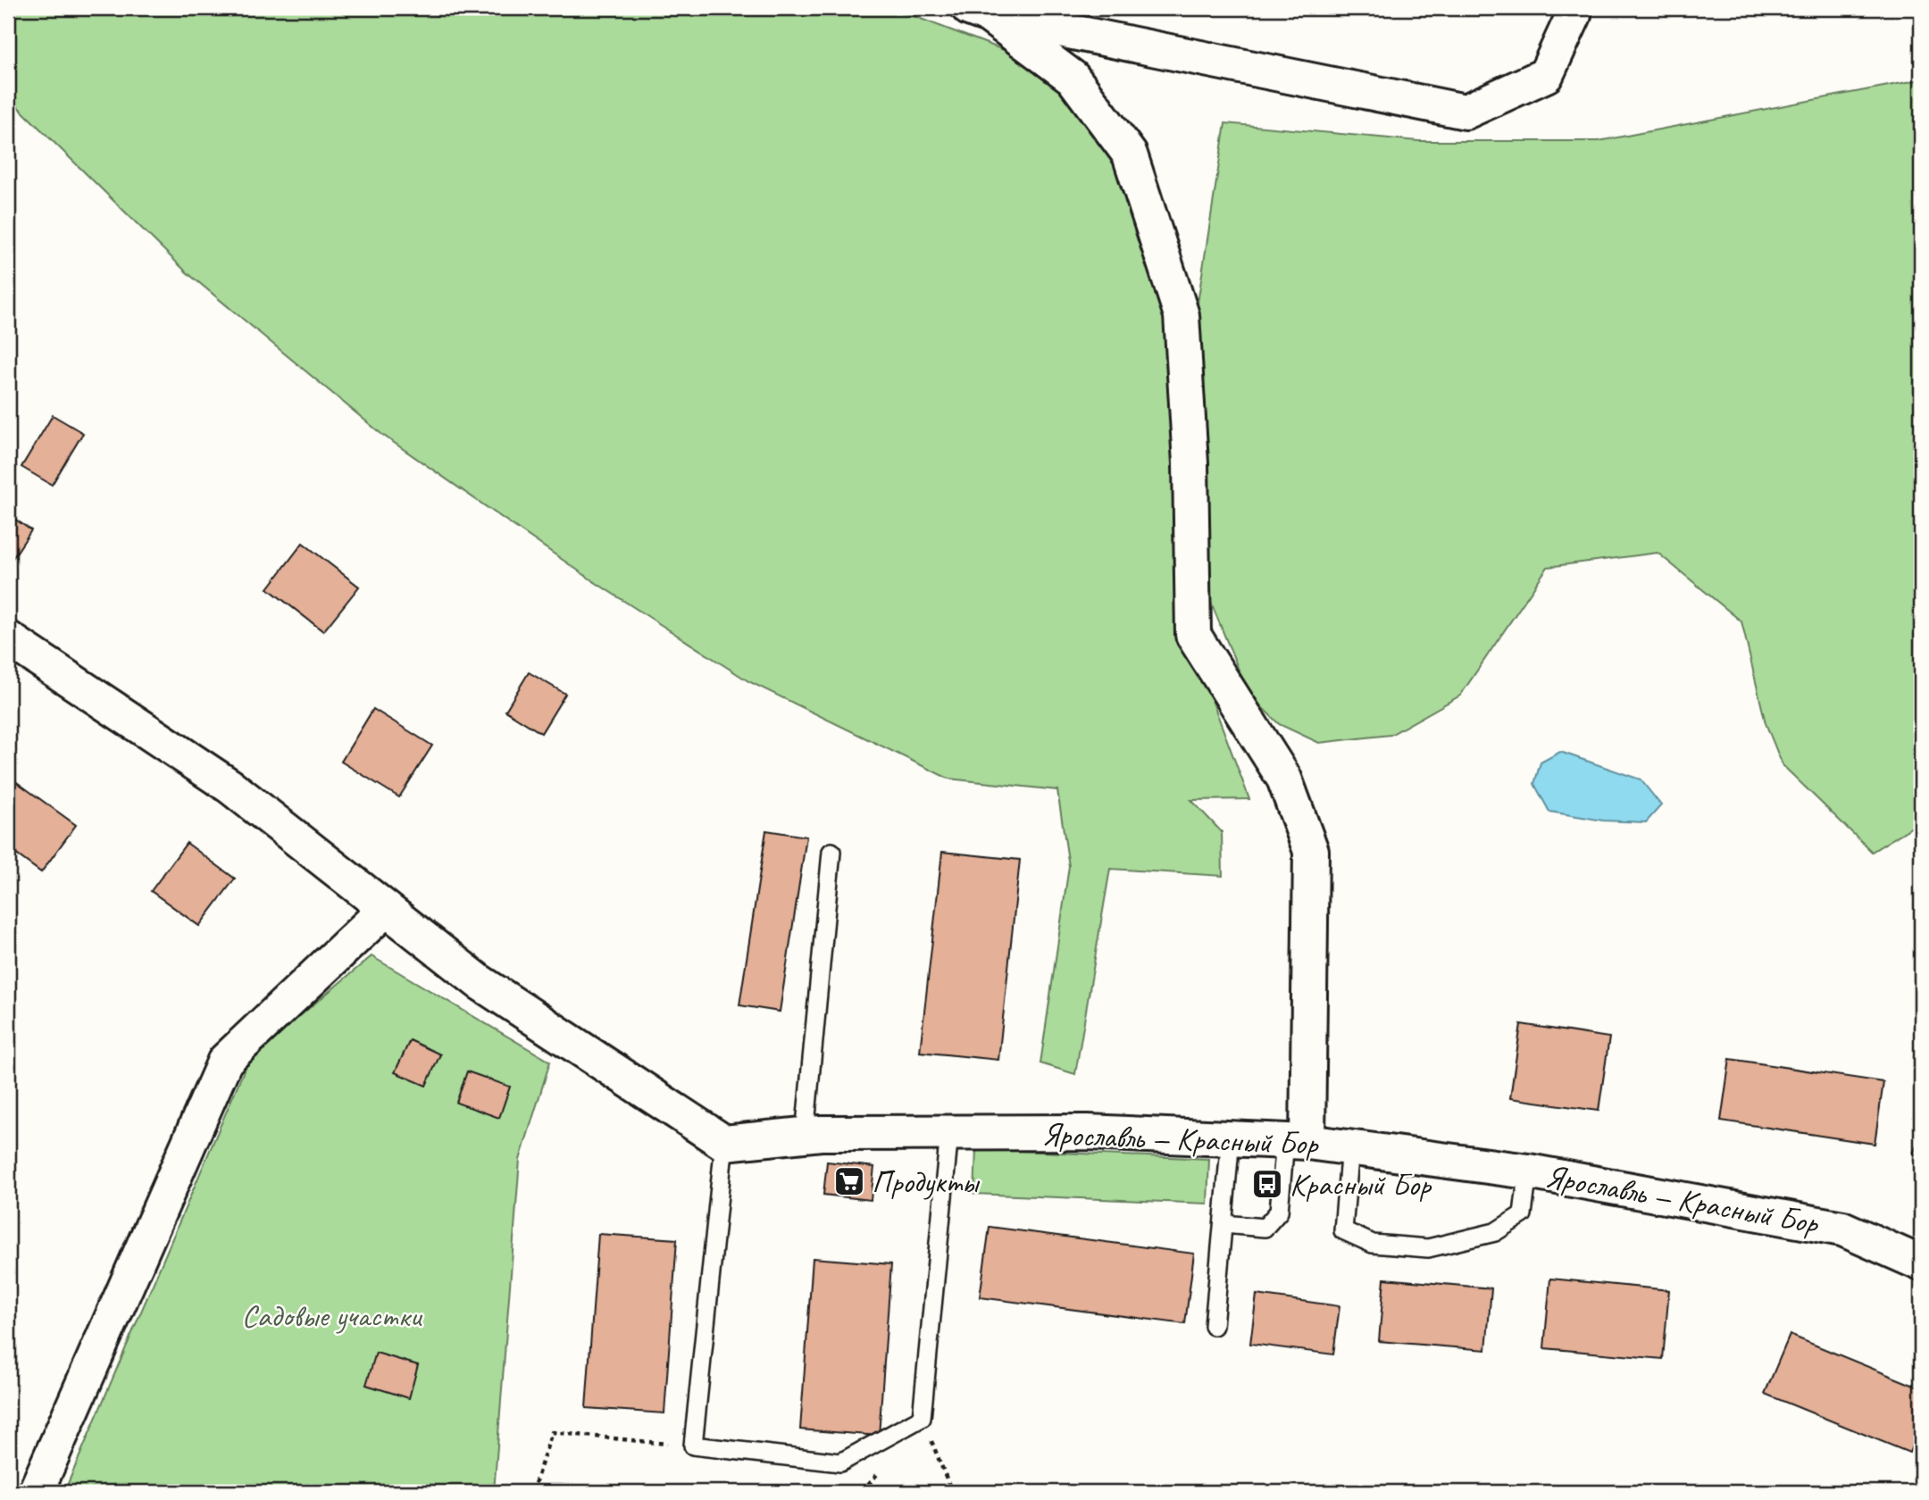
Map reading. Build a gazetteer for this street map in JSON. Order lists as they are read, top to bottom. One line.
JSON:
{"streets":{"street":["Ярославль — Красный Бор"]},"parks":["Садовые участки"],"places":{"supermarket":["Продукты"],"bus stop":["Красный Бор"]}}
